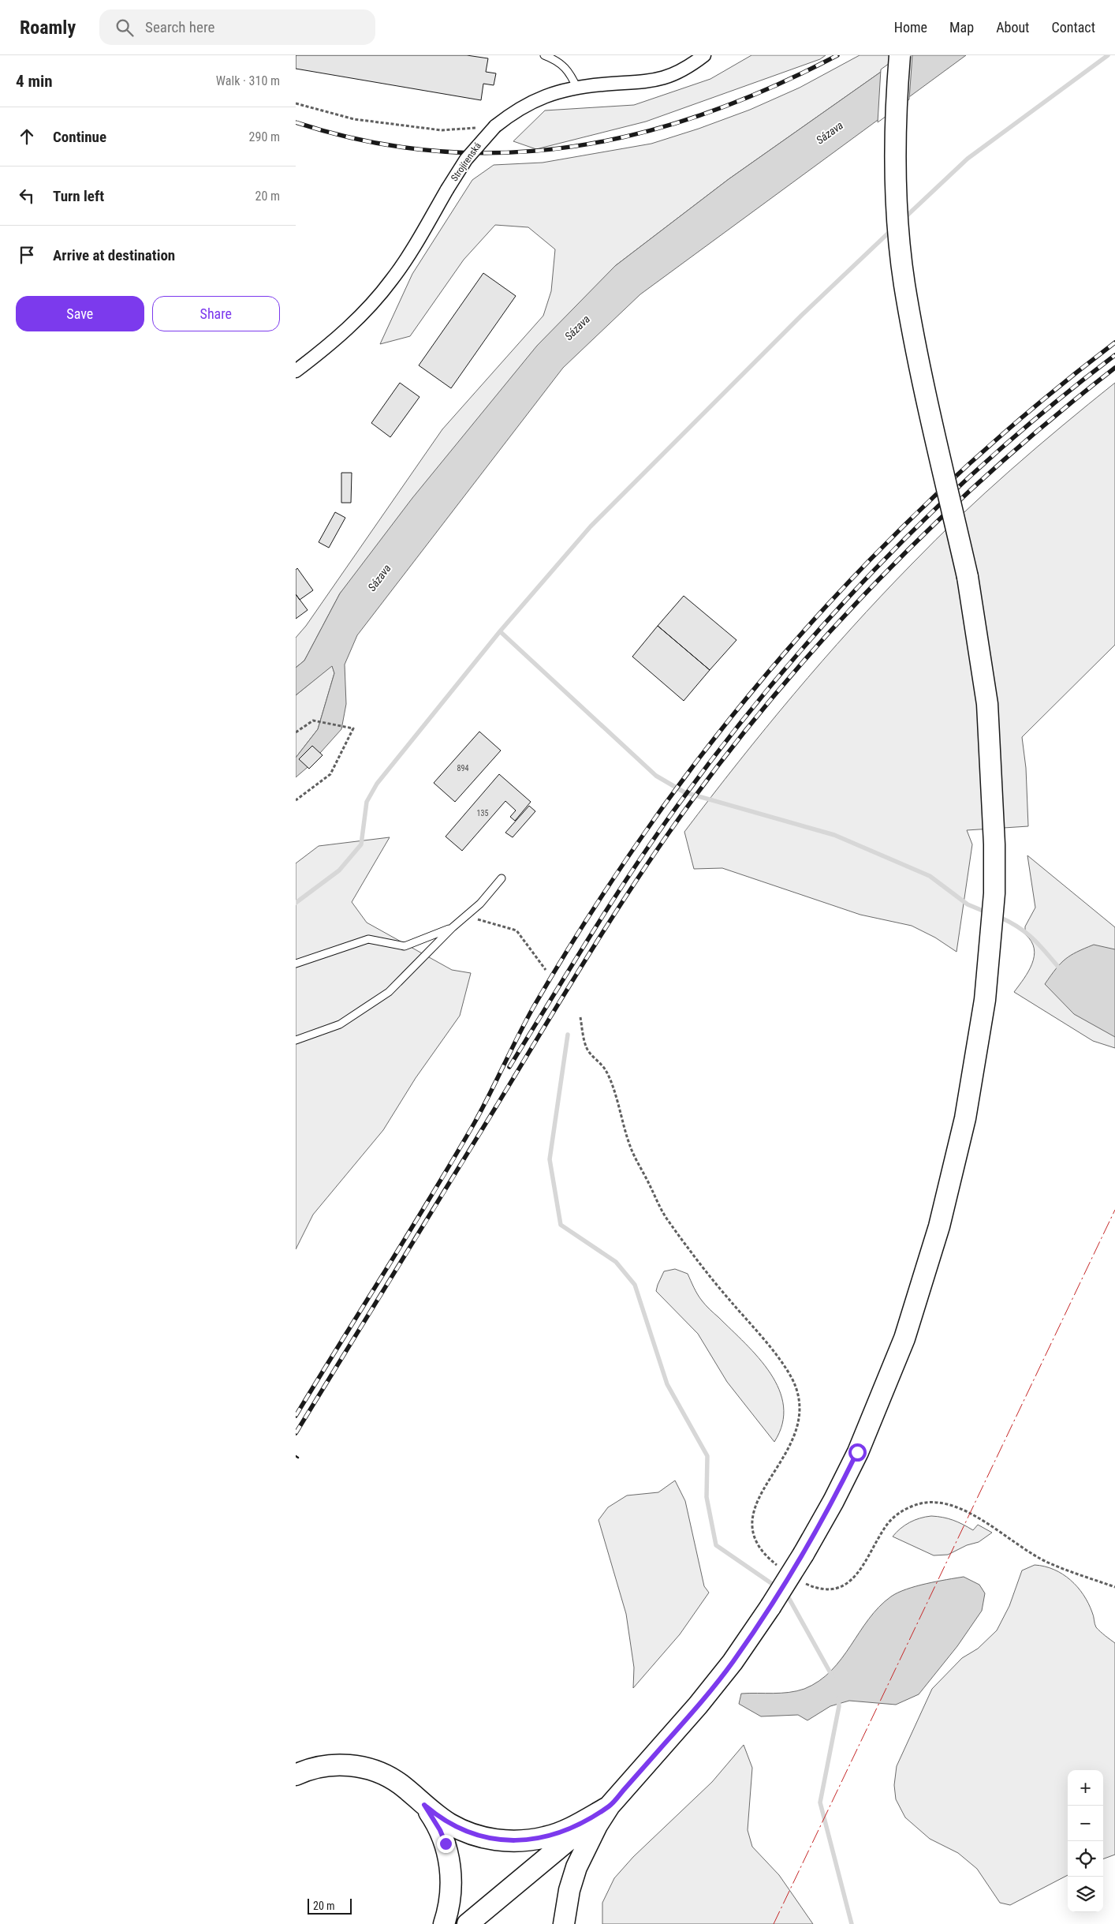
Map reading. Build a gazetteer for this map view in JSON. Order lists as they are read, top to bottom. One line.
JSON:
{"streets":{"street":["Strojírenská"]},"water":["Sázava"],"house_numbers":["894","135"],"scale_bar":"20 m","page":{"header":"Roamly","search":"Search here","nav":["Home","Map","About","Contact"],"heading":["4 min","Walk · 310 m"],"list":[["Continue","290 m"],["Turn left","20 m"],"Arrive at destination"],"buttons":["Save","Share"],"map_buttons":["+","−"],"scale":"20 m"}}
